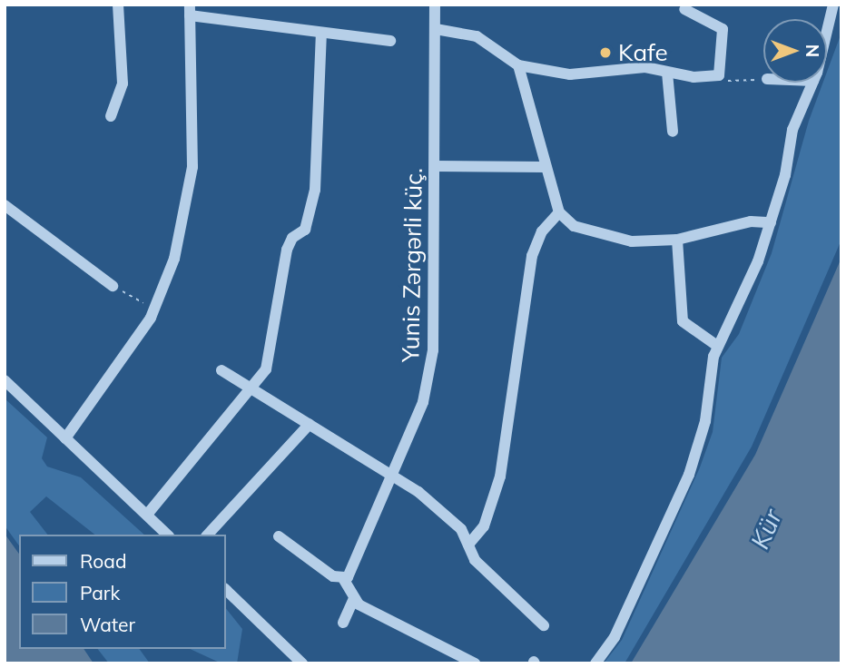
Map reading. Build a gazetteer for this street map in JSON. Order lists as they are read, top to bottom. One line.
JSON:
{"streets":{"street":["Yunis Zərgərli küç."]},"water":["Kür"],"places":["Kafe"],"legend":["Road","Park","Water"],"north":"right"}
